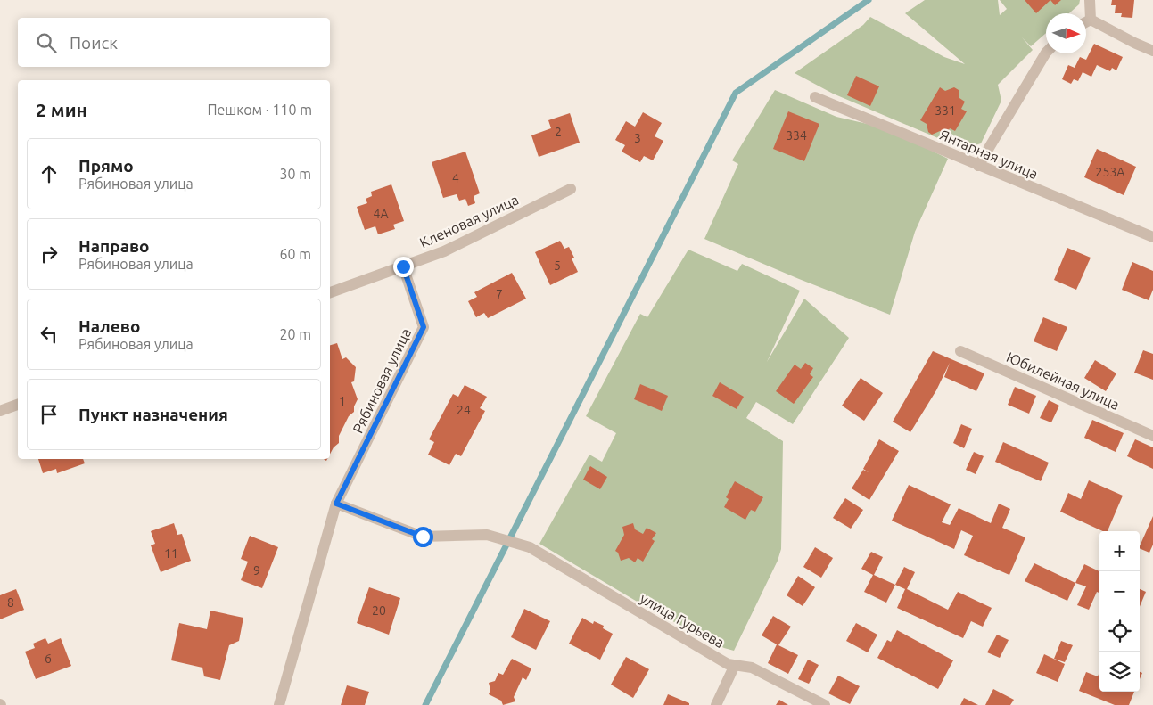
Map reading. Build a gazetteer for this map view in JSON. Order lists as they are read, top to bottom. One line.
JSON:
{"streets":{"street":["Янтарная улица","Кленовая улица","Рябиновая улица","Юбилейная улица","улица Гурьева"]},"crossings":[["Кленовая улица","Рябиновая улица"],["Рябиновая улица","улица Гурьева"]],"house_numbers":["331","2","334","3","253А","4","4А","5","7","1","24","11","9","8","20","6"],"north":"right","page":{"search":"Поиск","heading":["2 мин","Пешком · 110 m"],"list":[["Прямо","Рябиновая улица","30 m"],["Направо","Рябиновая улица","60 m"],["Налево","Рябиновая улица","20 m"],"Пункт назначения"],"map_buttons":["+","−"]}}
